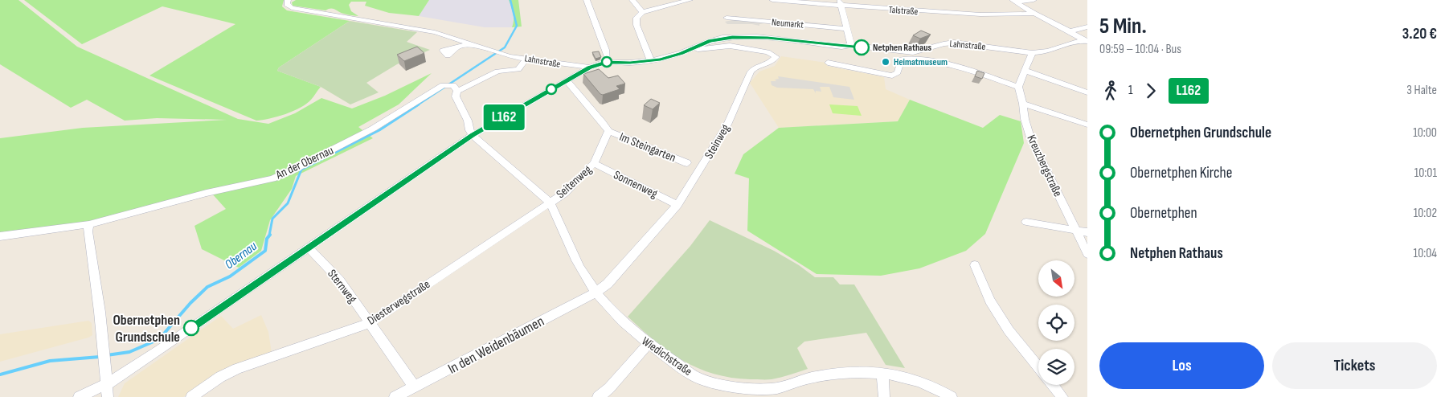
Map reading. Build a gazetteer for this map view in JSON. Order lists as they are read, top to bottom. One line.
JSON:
{"streets":{"street":["Talstraße","Neumarkt","Lahnstraße","Steinweg","Im Steingarten","An der Obernau","Kreuzbergstraße","Seitenweg","Sonnenweg","Sternweg","Diesterwegstraße","In den Weidenbäumen","Wiedichstraße"]},"crossings":[["Lahnstraße","Steinweg"],["Lahnstraße","An der Obernau"],["Steinweg","Sonnenweg"],["Steinweg","In den Weidenbäumen"],["Steinweg","Wiedichstraße"],["Im Steingarten","Seitenweg"],["Seitenweg","Sonnenweg"],["Seitenweg","Diesterwegstraße"],["Seitenweg","Wiedichstraße"],["Sternweg","Diesterwegstraße"],["Sternweg","In den Weidenbäumen"],["Diesterwegstraße","Wiedichstraße"],["In den Weidenbäumen","Wiedichstraße"]],"water":["Obernau"],"places":["Netphen Rathaus","Heimatmuseum","Obernetphen Grundschule"],"lines":["bus line L162"],"north":"bottom right","page":{"on_map":"L162","heading":["5 Min.","09:59 – 10:04 · Bus","3.20 €"],"legs":["1","L162","3 Halte"],"list":[{"name":"Obernetphen Grundschule","value":"10:00"},{"name":"Obernetphen Kirche","value":"10:01"},{"name":"Obernetphen","value":"10:02"},{"name":"Netphen Rathaus","value":"10:04"}],"buttons":["Los","Tickets"]}}
